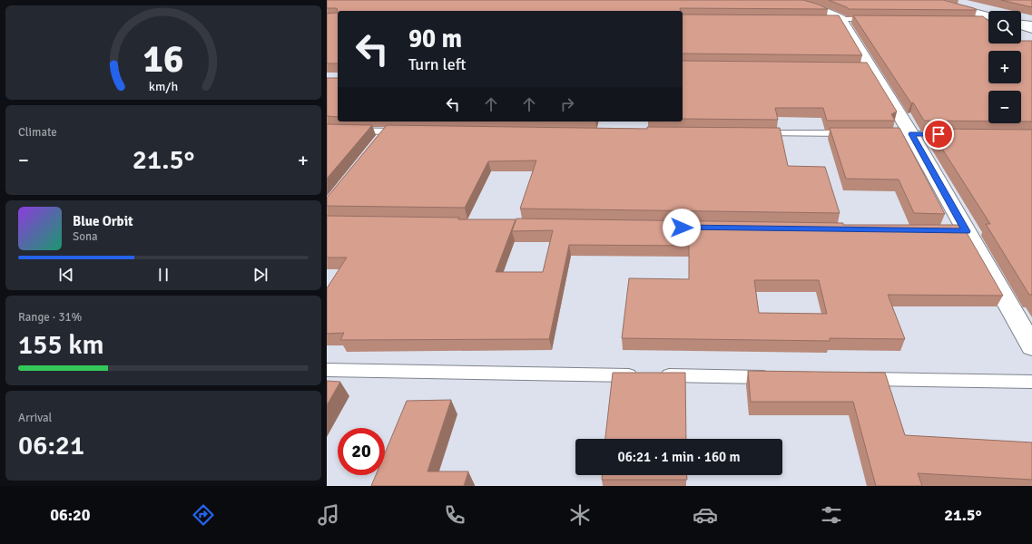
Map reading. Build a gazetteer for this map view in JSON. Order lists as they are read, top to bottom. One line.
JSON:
{"page":{"map_buttons":["+","−"],"turn":["90 m","Turn left"],"tile":["Climate",["Range · 31%","155 km"],["Arrival","06:21"]],"heat":["−","21.5°","+"],"song":["Blue Orbit","Sona"],"limit":"20","trip":"06:21 · 1 min · 160 m","tabs":["06:20","21.5°"],"gauge":["16","km/h"]}}
